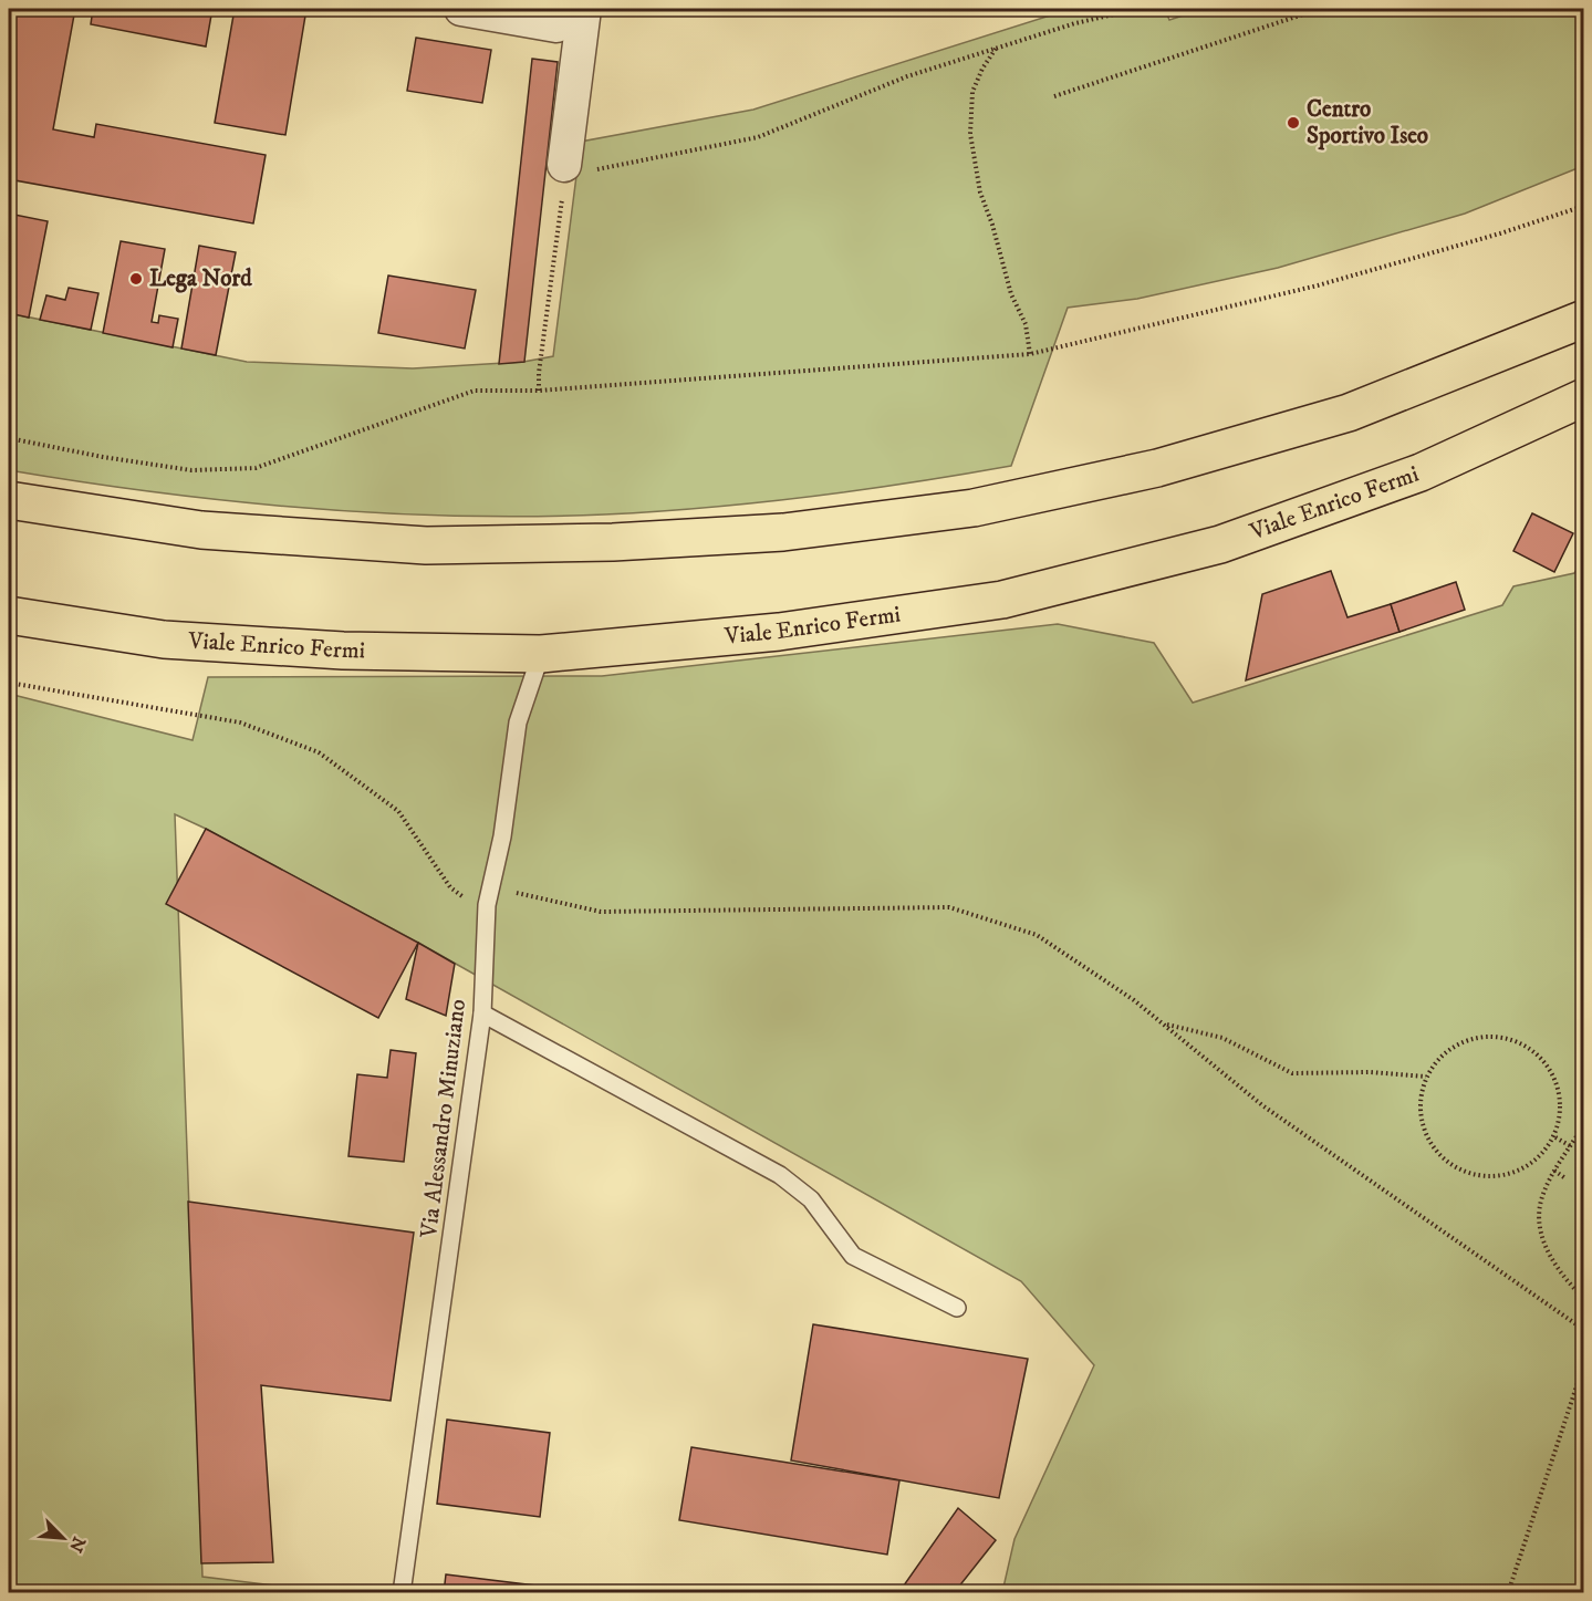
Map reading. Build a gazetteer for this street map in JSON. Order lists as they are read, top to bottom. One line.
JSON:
{"streets":{"highway":["Viale Enrico Fermi"],"lane":["Via Alessandro Minuziano"]},"crossings":[["Viale Enrico Fermi","Via Alessandro Minuziano"]],"places":["Centro Sportivo Iseo","Lega Nord"],"north":"bottom right"}
